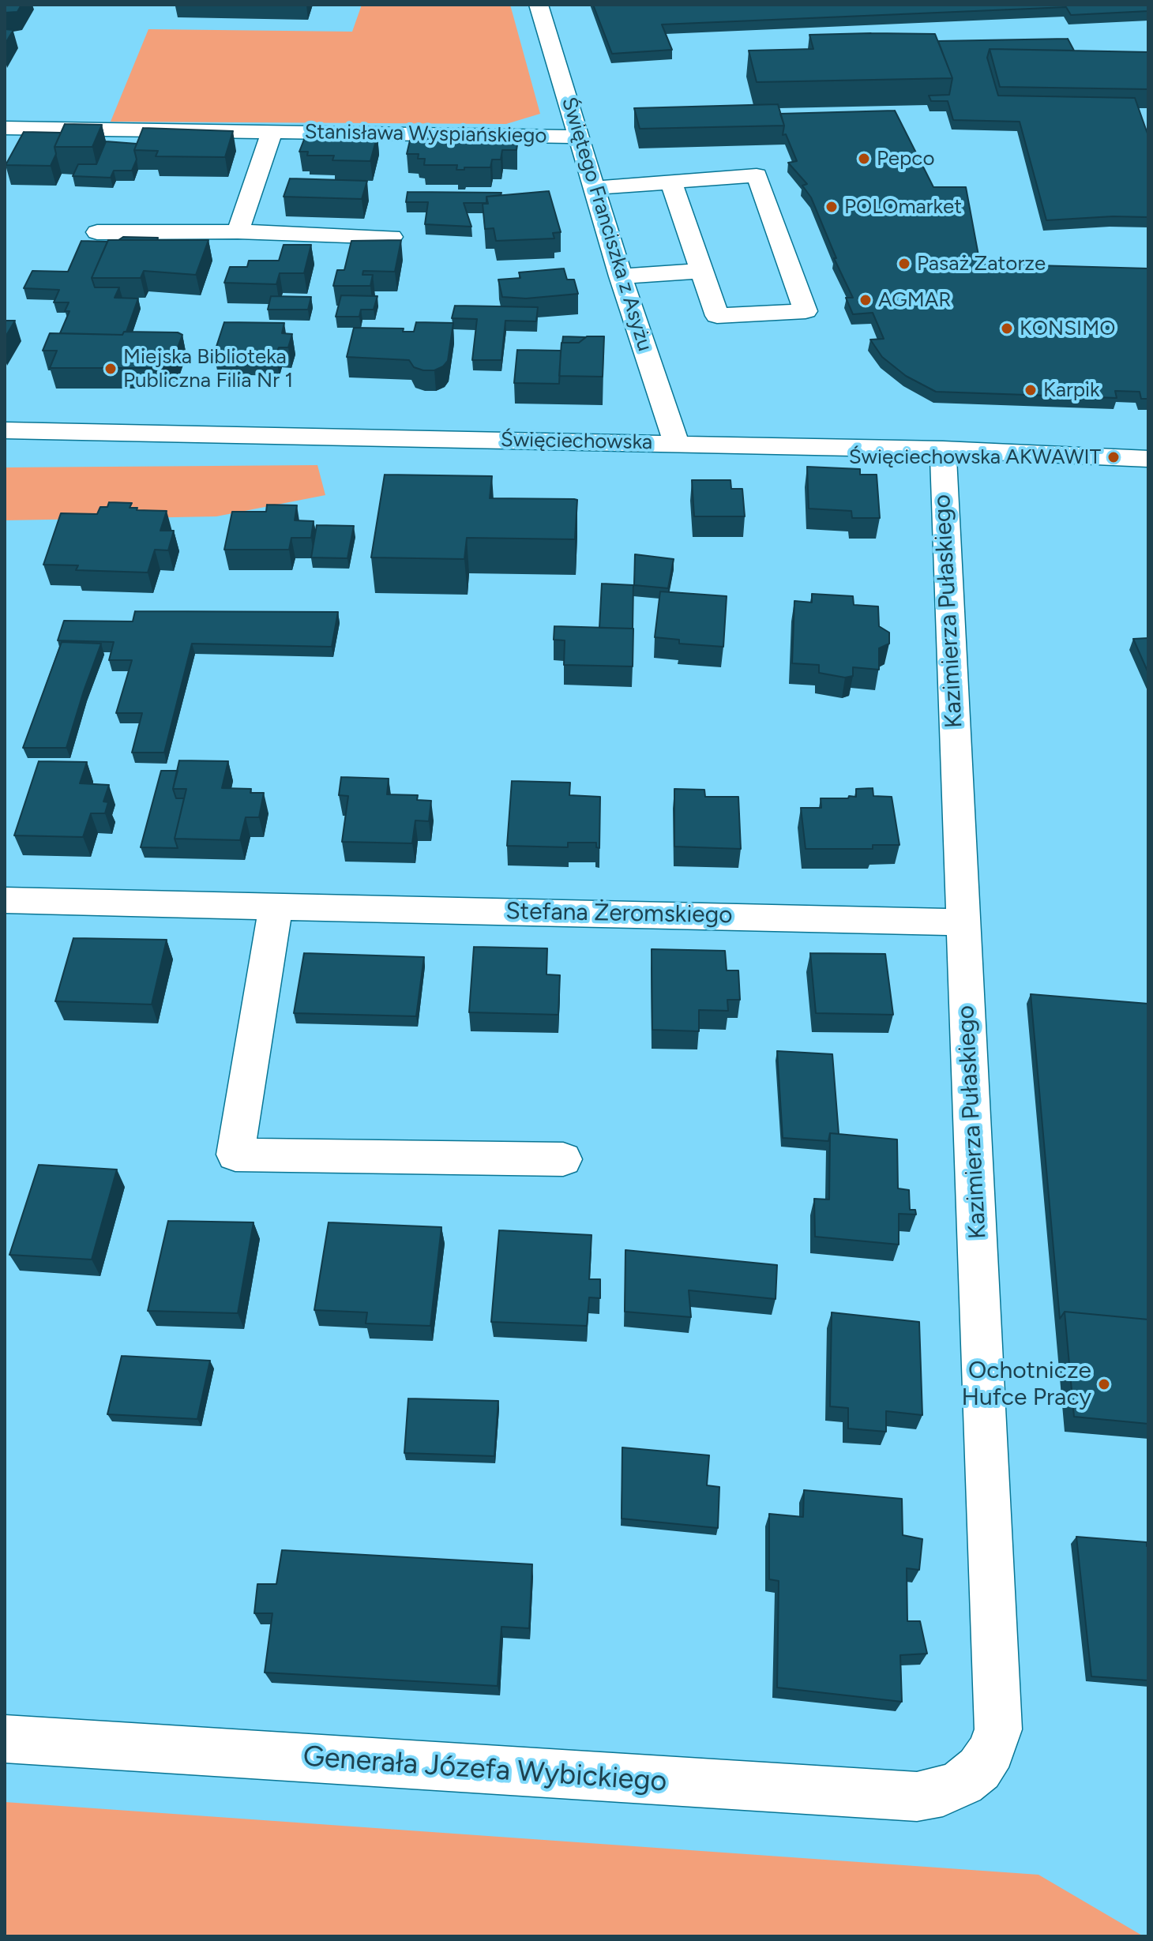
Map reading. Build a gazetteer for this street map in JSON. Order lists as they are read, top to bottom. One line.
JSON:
{"streets":{"street":["Stanisława Wyspiańskiego","Świętego Franciszka z Asyżu","Święciechowska","Kazimierza Pułaskiego","Stefana Żeromskiego","Generała Józefa Wybickiego"]},"crossings":[["Stanisława Wyspiańskiego","Świętego Franciszka z Asyżu"],["Świętego Franciszka z Asyżu","Święciechowska"],["Święciechowska","Kazimierza Pułaskiego"],["Kazimierza Pułaskiego","Stefana Żeromskiego"],["Kazimierza Pułaskiego","Generała Józefa Wybickiego"]],"places":["Pepco","POLOmarket","Pasaż Zatorze","AGMAR","KONSIMO","Miejska Biblioteka Publiczna Filia Nr 1","Karpik","Święciechowska AKWAWIT","Ochotnicze Hufce Pracy"]}
